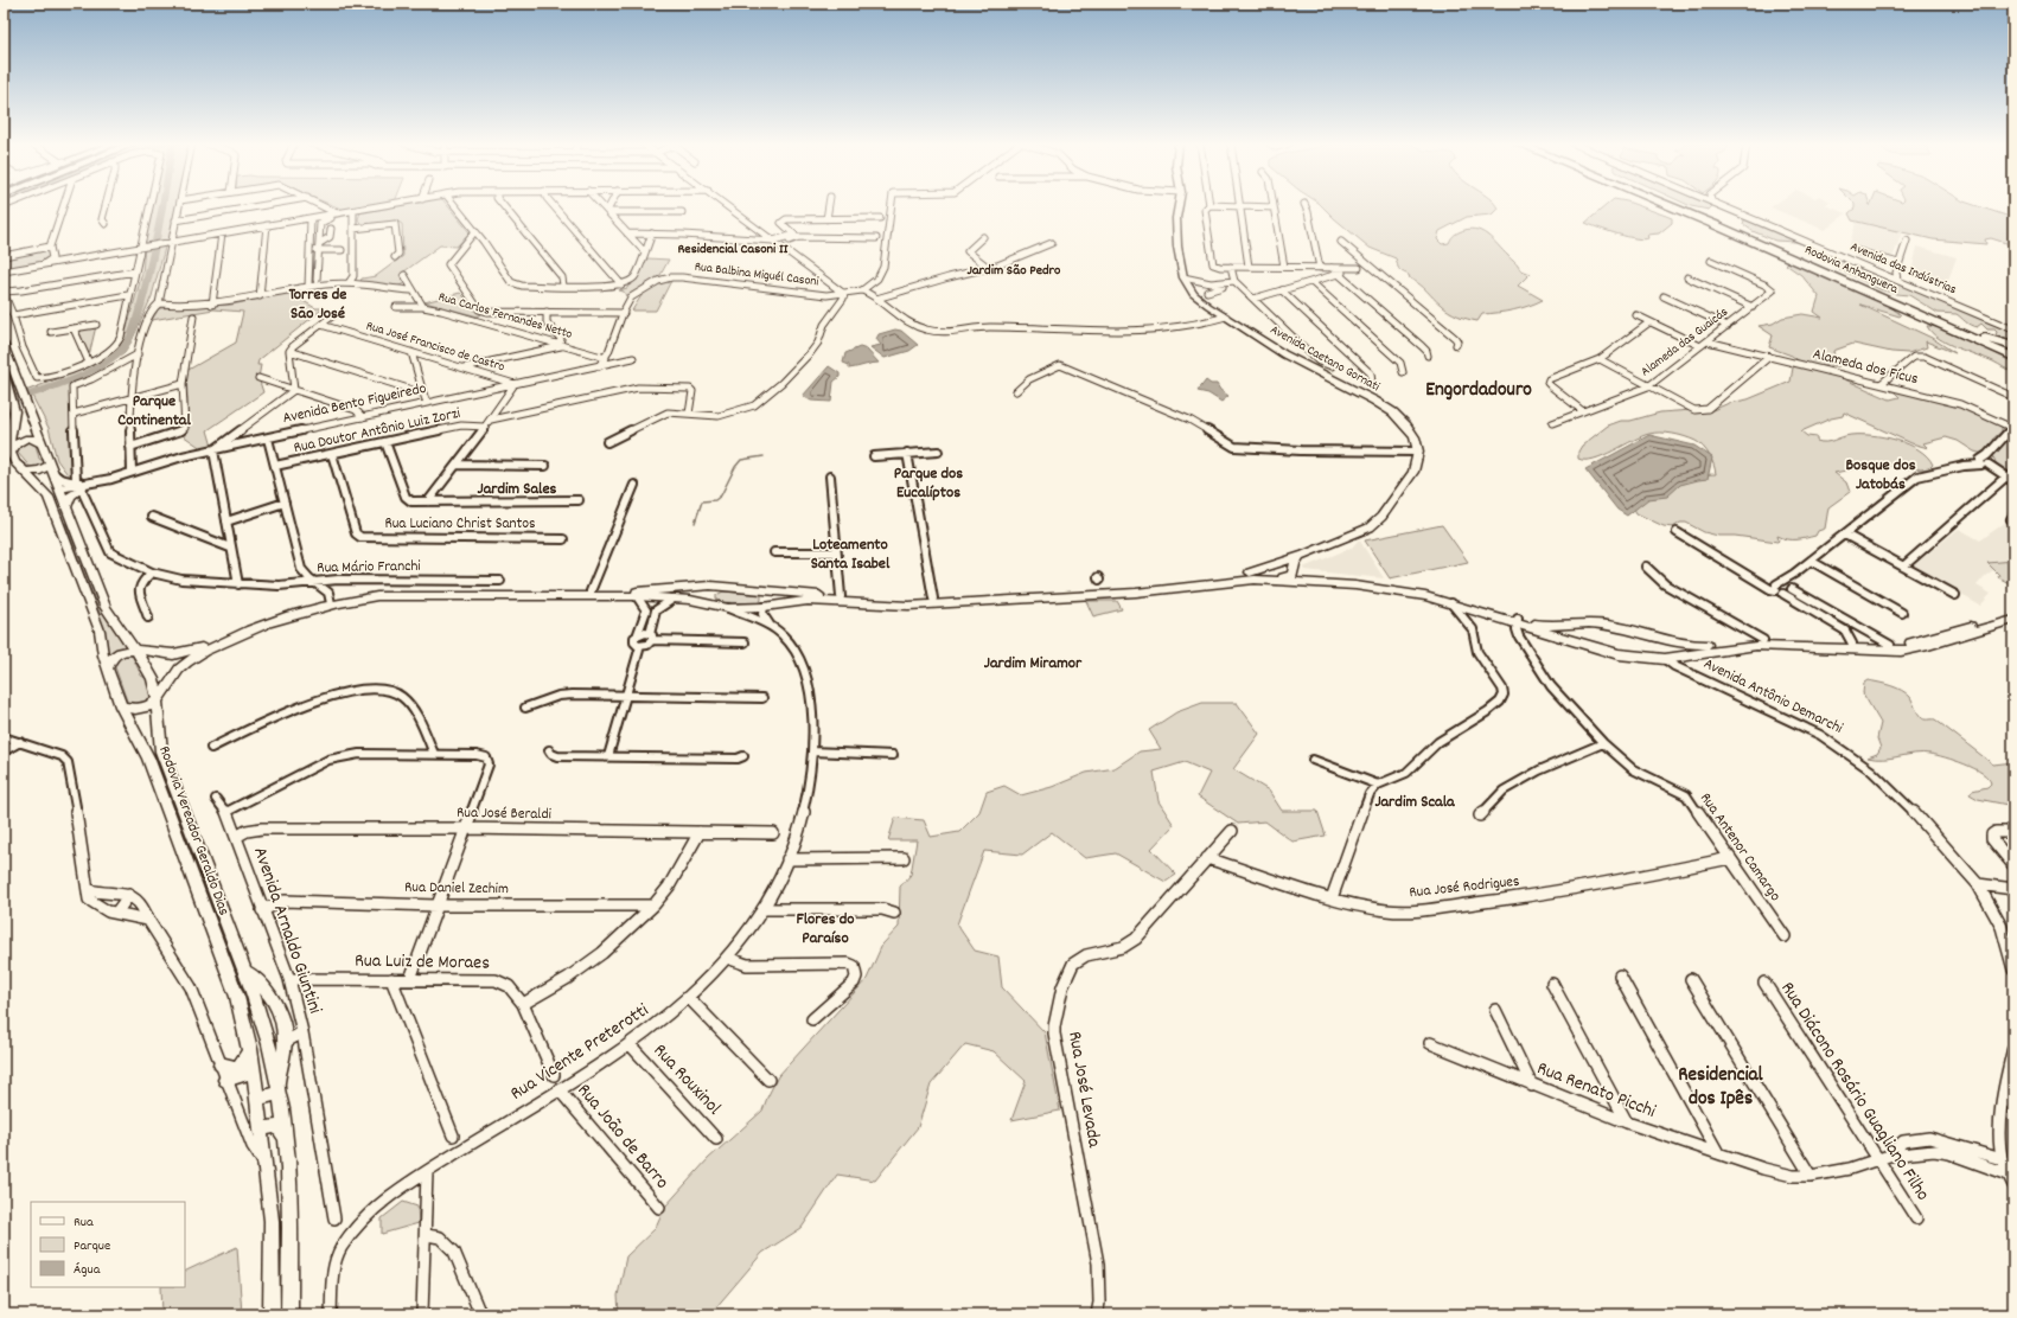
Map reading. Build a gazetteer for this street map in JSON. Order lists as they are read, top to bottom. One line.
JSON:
{"streets":{"highway":["Rodovia Anhanguera"],"main road":["Avenida Caetano Gornati","Rodovia Vereador Geraldo Dias"],"street":["Avenida das Indústrias","Rua Balbina Miguél Casoni","Rua Carlos Fernandes Netto","Alameda das Guaicás","Rua José Francisco de Castro","Alameda dos Fícus","Avenida Bento Figueiredo","Rua Doutor Antônio Luiz Zorzi","Rua Luciano Christ Santos","Rua Mário Franchi","Avenida Antônio Demarchi","Rua José Beraldi","Rua Antenor Camargo","Rua José Rodrigues","Rua Daniel Zechim","Avenida Arnaldo Giuntini","Rua Luiz de Moraes","Rua Vicente Preterotti","Rua Rouxinol","Rua José Levada","Rua Renato Picchi","Rua Diácono Rosário Guagliano Filho","Rua João de Barro"]},"crossings":[["Alameda das Guaicás","Alameda dos Fícus"],["Rua José Francisco de Castro","Avenida Bento Figueiredo"],["Avenida Bento Figueiredo","Rua Mário Franchi"],["Avenida Bento Figueiredo","Rodovia Vereador Geraldo Dias"],["Rua Doutor Antônio Luiz Zorzi","Rua Luciano Christ Santos"],["Rua José Beraldi","Avenida Arnaldo Giuntini"],["Rua Antenor Camargo","Rua José Rodrigues"],["Rua José Rodrigues","Rua José Levada"],["Rua Daniel Zechim","Avenida Arnaldo Giuntini"],["Avenida Arnaldo Giuntini","Rua Luiz de Moraes"],["Rua Vicente Preterotti","Rua Rouxinol"],["Rua Vicente Preterotti","Rua João de Barro"],["Rua Renato Picchi","Rua Diácono Rosário Guagliano Filho"]],"districts":["Residencial Casoni II","Jardim São Pedro","Torres de São José","Engordadouro","Parque Continental","Bosque dos Jatobás","Parque dos Eucalíptos","Jardim Sales","Loteamento Santa Isabel","Jardim Miramor","Jardim Scala","Flores do Paraíso","Residencial dos Ipês"],"legend":["Rua","Parque","Água"]}
